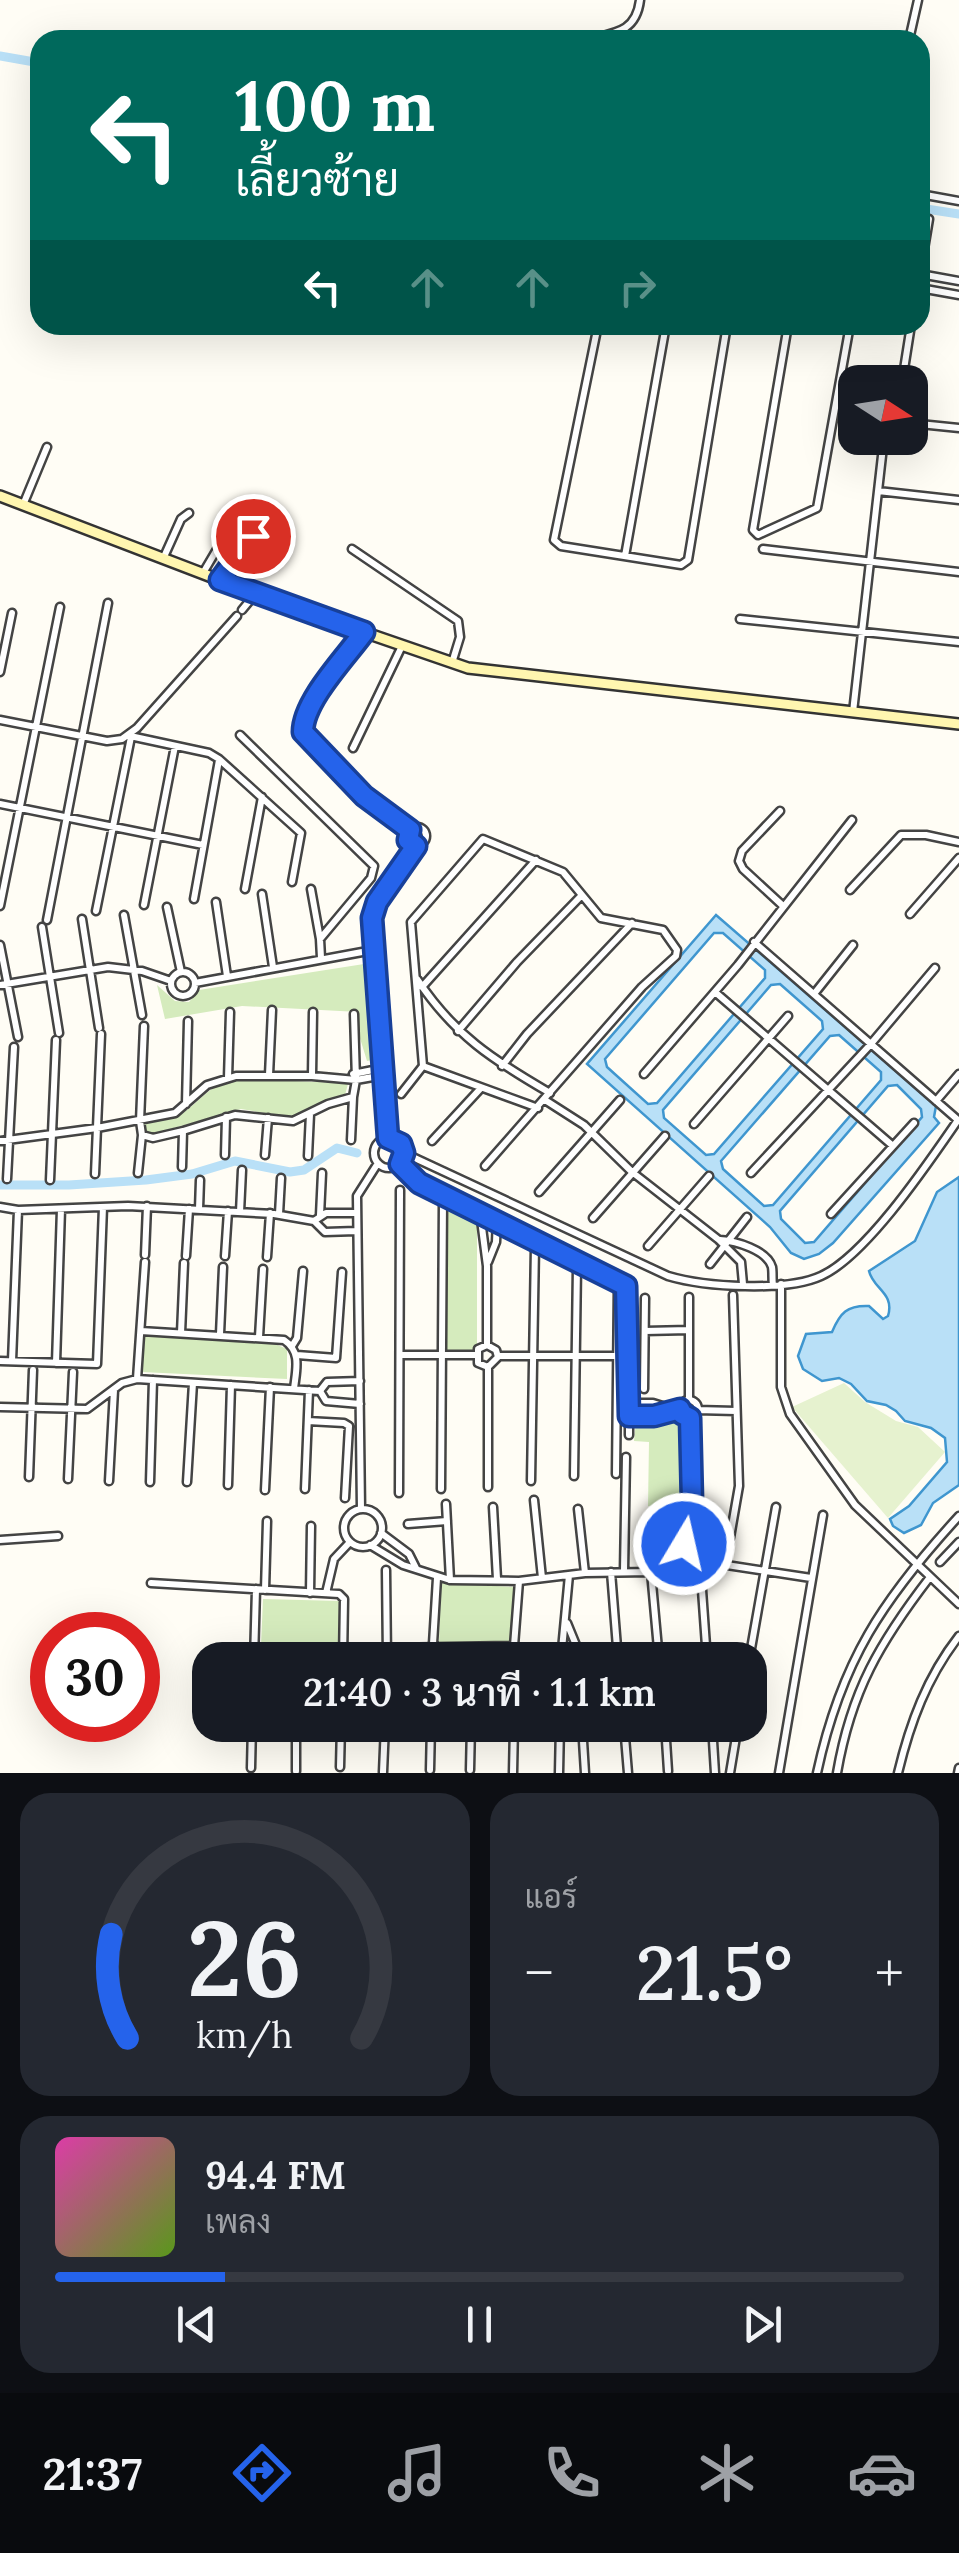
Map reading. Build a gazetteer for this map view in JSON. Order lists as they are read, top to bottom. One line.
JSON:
{"north":"right","page":{"turn":["100 m","เลี้ยวซ้าย"],"limit":"30","trip":"21:40 · 3 นาที · 1.1 km","tile":"แอร์","heat":["−","21.5°","+"],"song":["94.4 FM","เพลง"],"tabs":"21:37","gauge":["26","km/h"]}}
